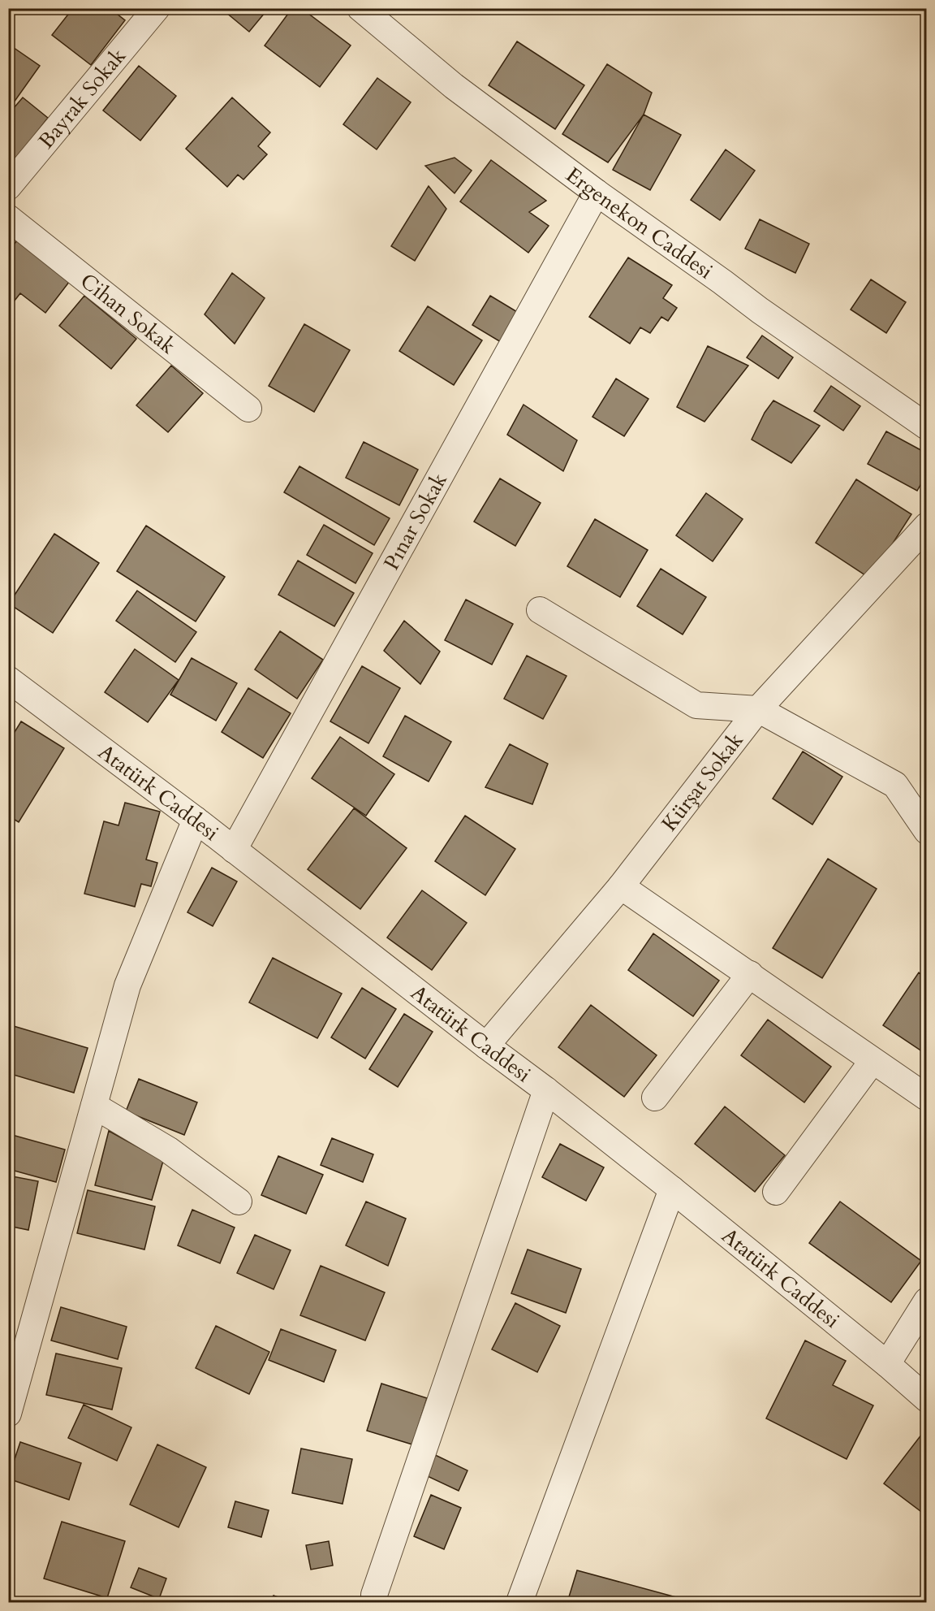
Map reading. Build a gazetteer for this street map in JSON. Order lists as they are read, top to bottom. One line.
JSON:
{"streets":{"street":["Bayrak Sokak","Ergenekon Caddesi","Cihan Sokak","Pınar Sokak","Kürşat Sokak","Atatürk Caddesi"]},"crossings":[["Ergenekon Caddesi","Pınar Sokak"],["Pınar Sokak","Atatürk Caddesi"],["Kürşat Sokak","Atatürk Caddesi"]]}
